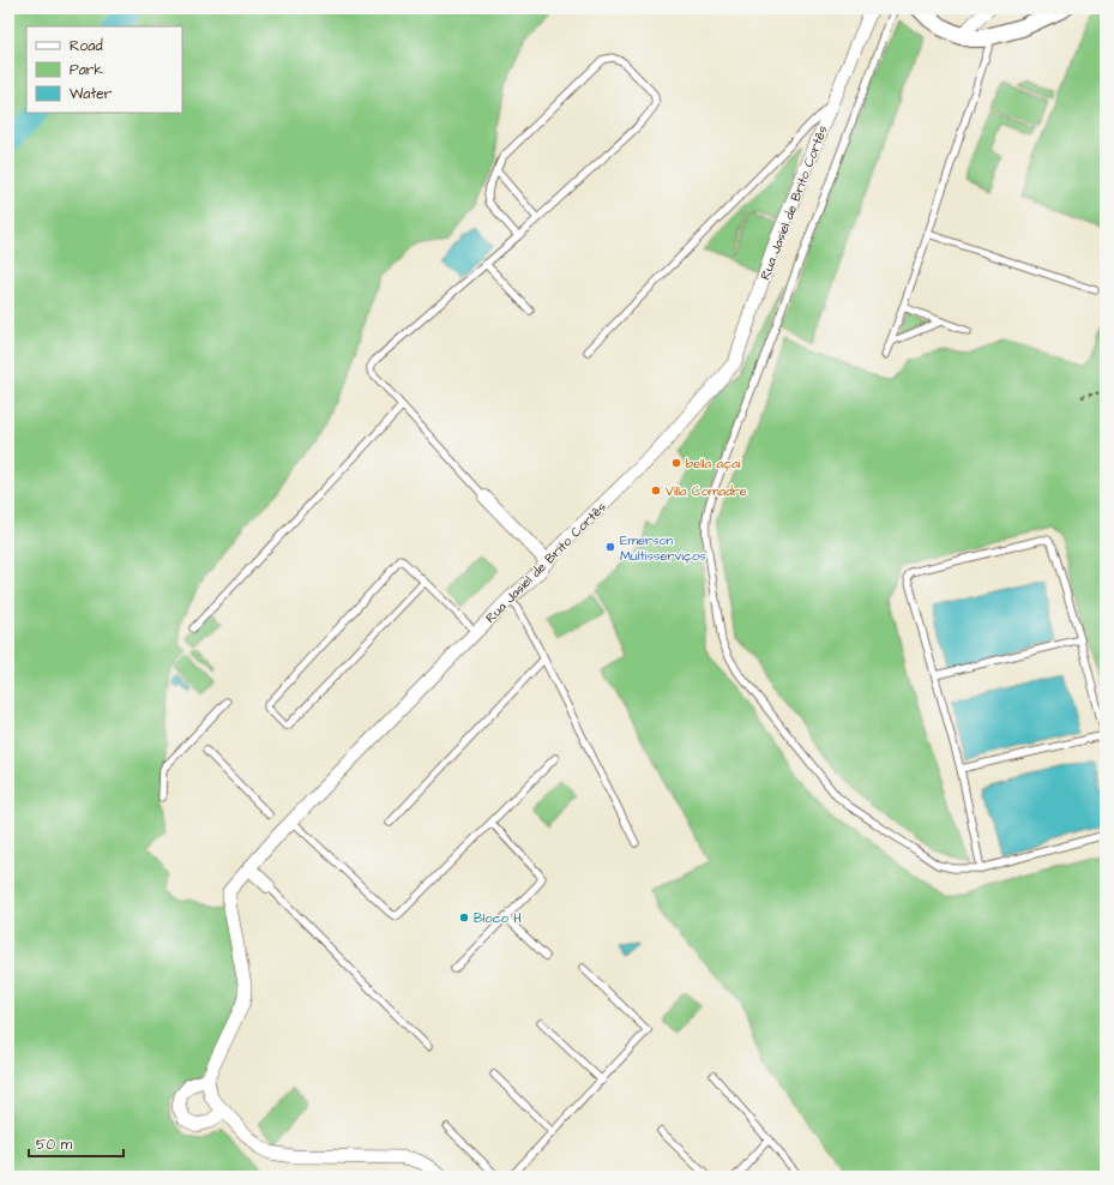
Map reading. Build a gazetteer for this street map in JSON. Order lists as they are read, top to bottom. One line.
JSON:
{"streets":{"street":["Rua Jasiel de Brito Cortês"]},"places":["bella açaí","Villa Comadre","Emerson Multisserviços","Bloco H"],"legend":["Road","Park","Water"],"scale_bar":"50 m"}
